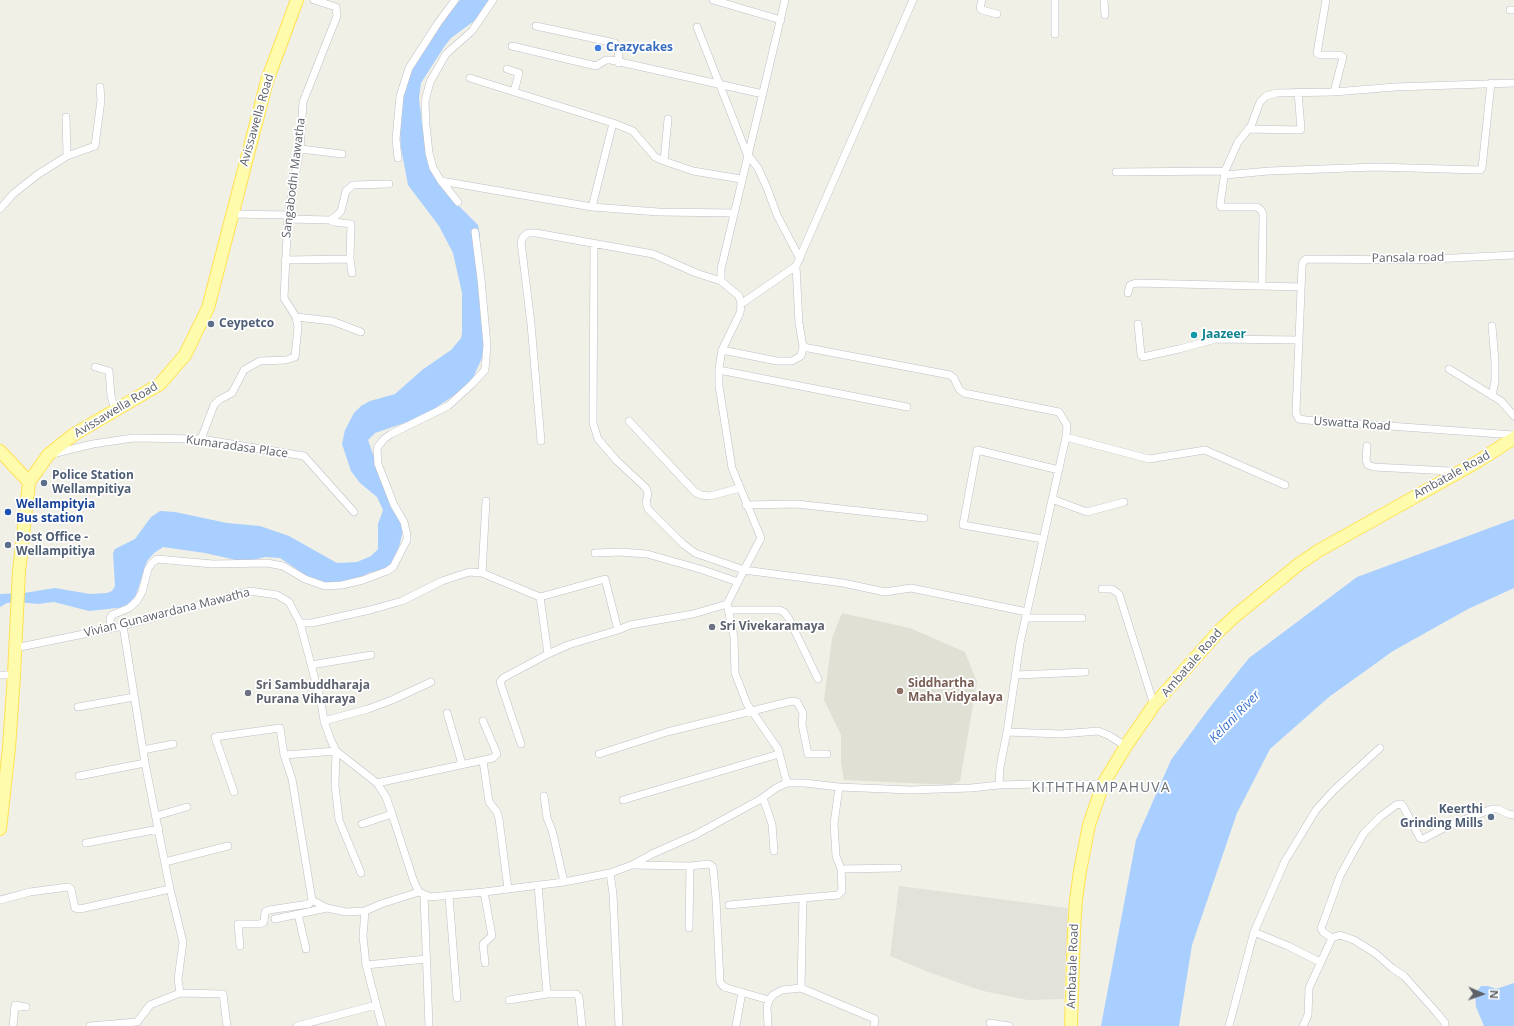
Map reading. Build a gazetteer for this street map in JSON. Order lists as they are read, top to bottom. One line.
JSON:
{"streets":{"main road":["Avissawella Road","Ambatale Road"],"street":["Sangabodhi Mawatha","Pansala road","Uswatta Road","Kumaradasa Place","Vivian Gunawardana Mawatha"]},"crossings":[["Avissawella Road","Kumaradasa Place"],["Avissawella Road","Vivian Gunawardana Mawatha"],["Sangabodhi Mawatha","Kumaradasa Place"],["Pansala road","Uswatta Road"],["Uswatta Road","Ambatale Road"]],"districts":["KITHTHAMPAHUVA"],"water":["Kelani River"],"places":["Crazycakes","Ceypetco","Jaazeer","Police Station Wellampitiya","Wellampityia Bus station","Post Office - Wellampitiya","Sri Vivekaramaya","Siddhartha Maha Vidyalaya","Sri Sambuddharaja Purana Viharaya","Keerthi Grinding Mills"],"north":"right"}
